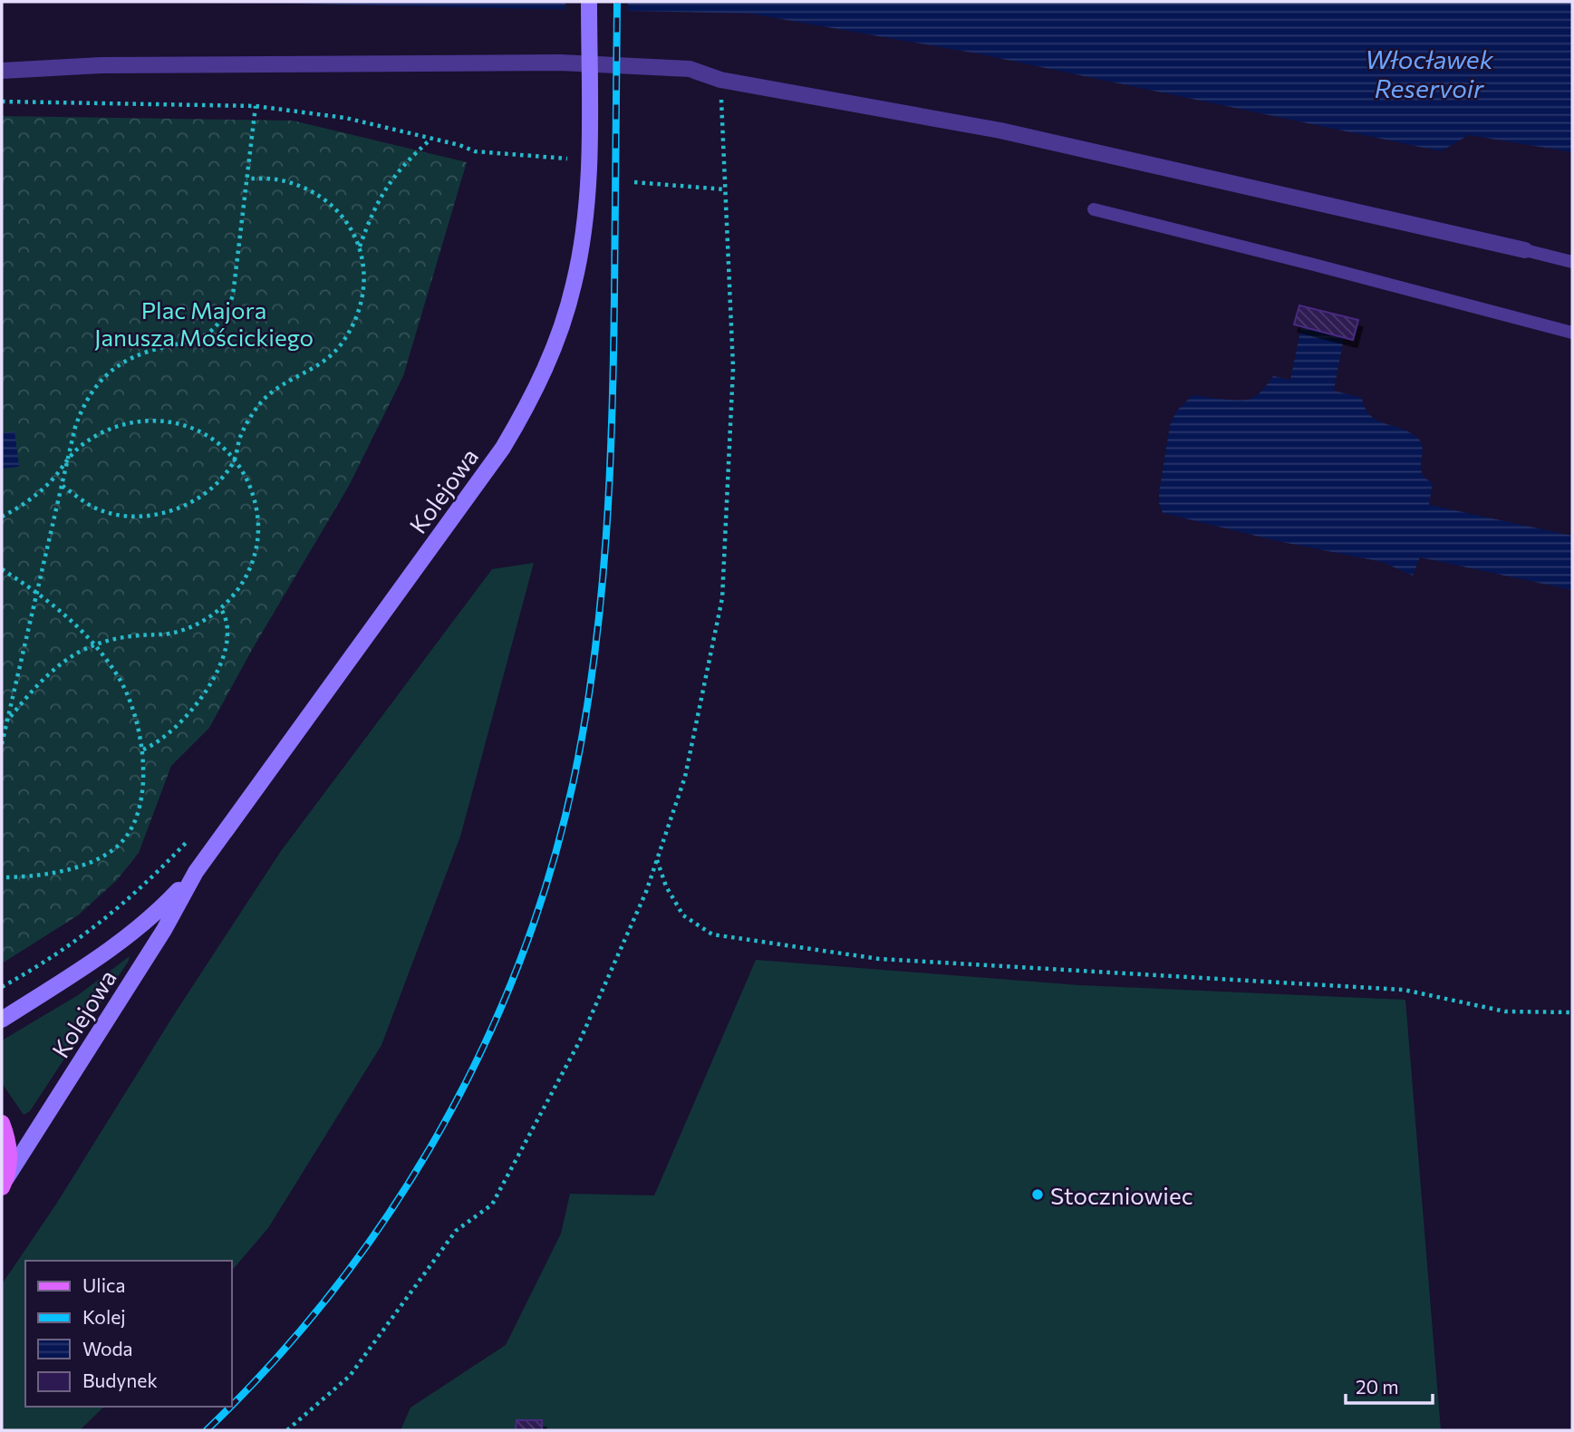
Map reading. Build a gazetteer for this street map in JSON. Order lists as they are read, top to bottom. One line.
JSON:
{"streets":{"main road":["Kolejowa"]},"water":["Włocławek Reservoir"],"parks":["Plac Majora Janusza Mościckiego"],"places":["Stoczniowiec"],"legend":["Ulica","Kolej","Woda","Budynek"],"scale_bar":"20 m"}
